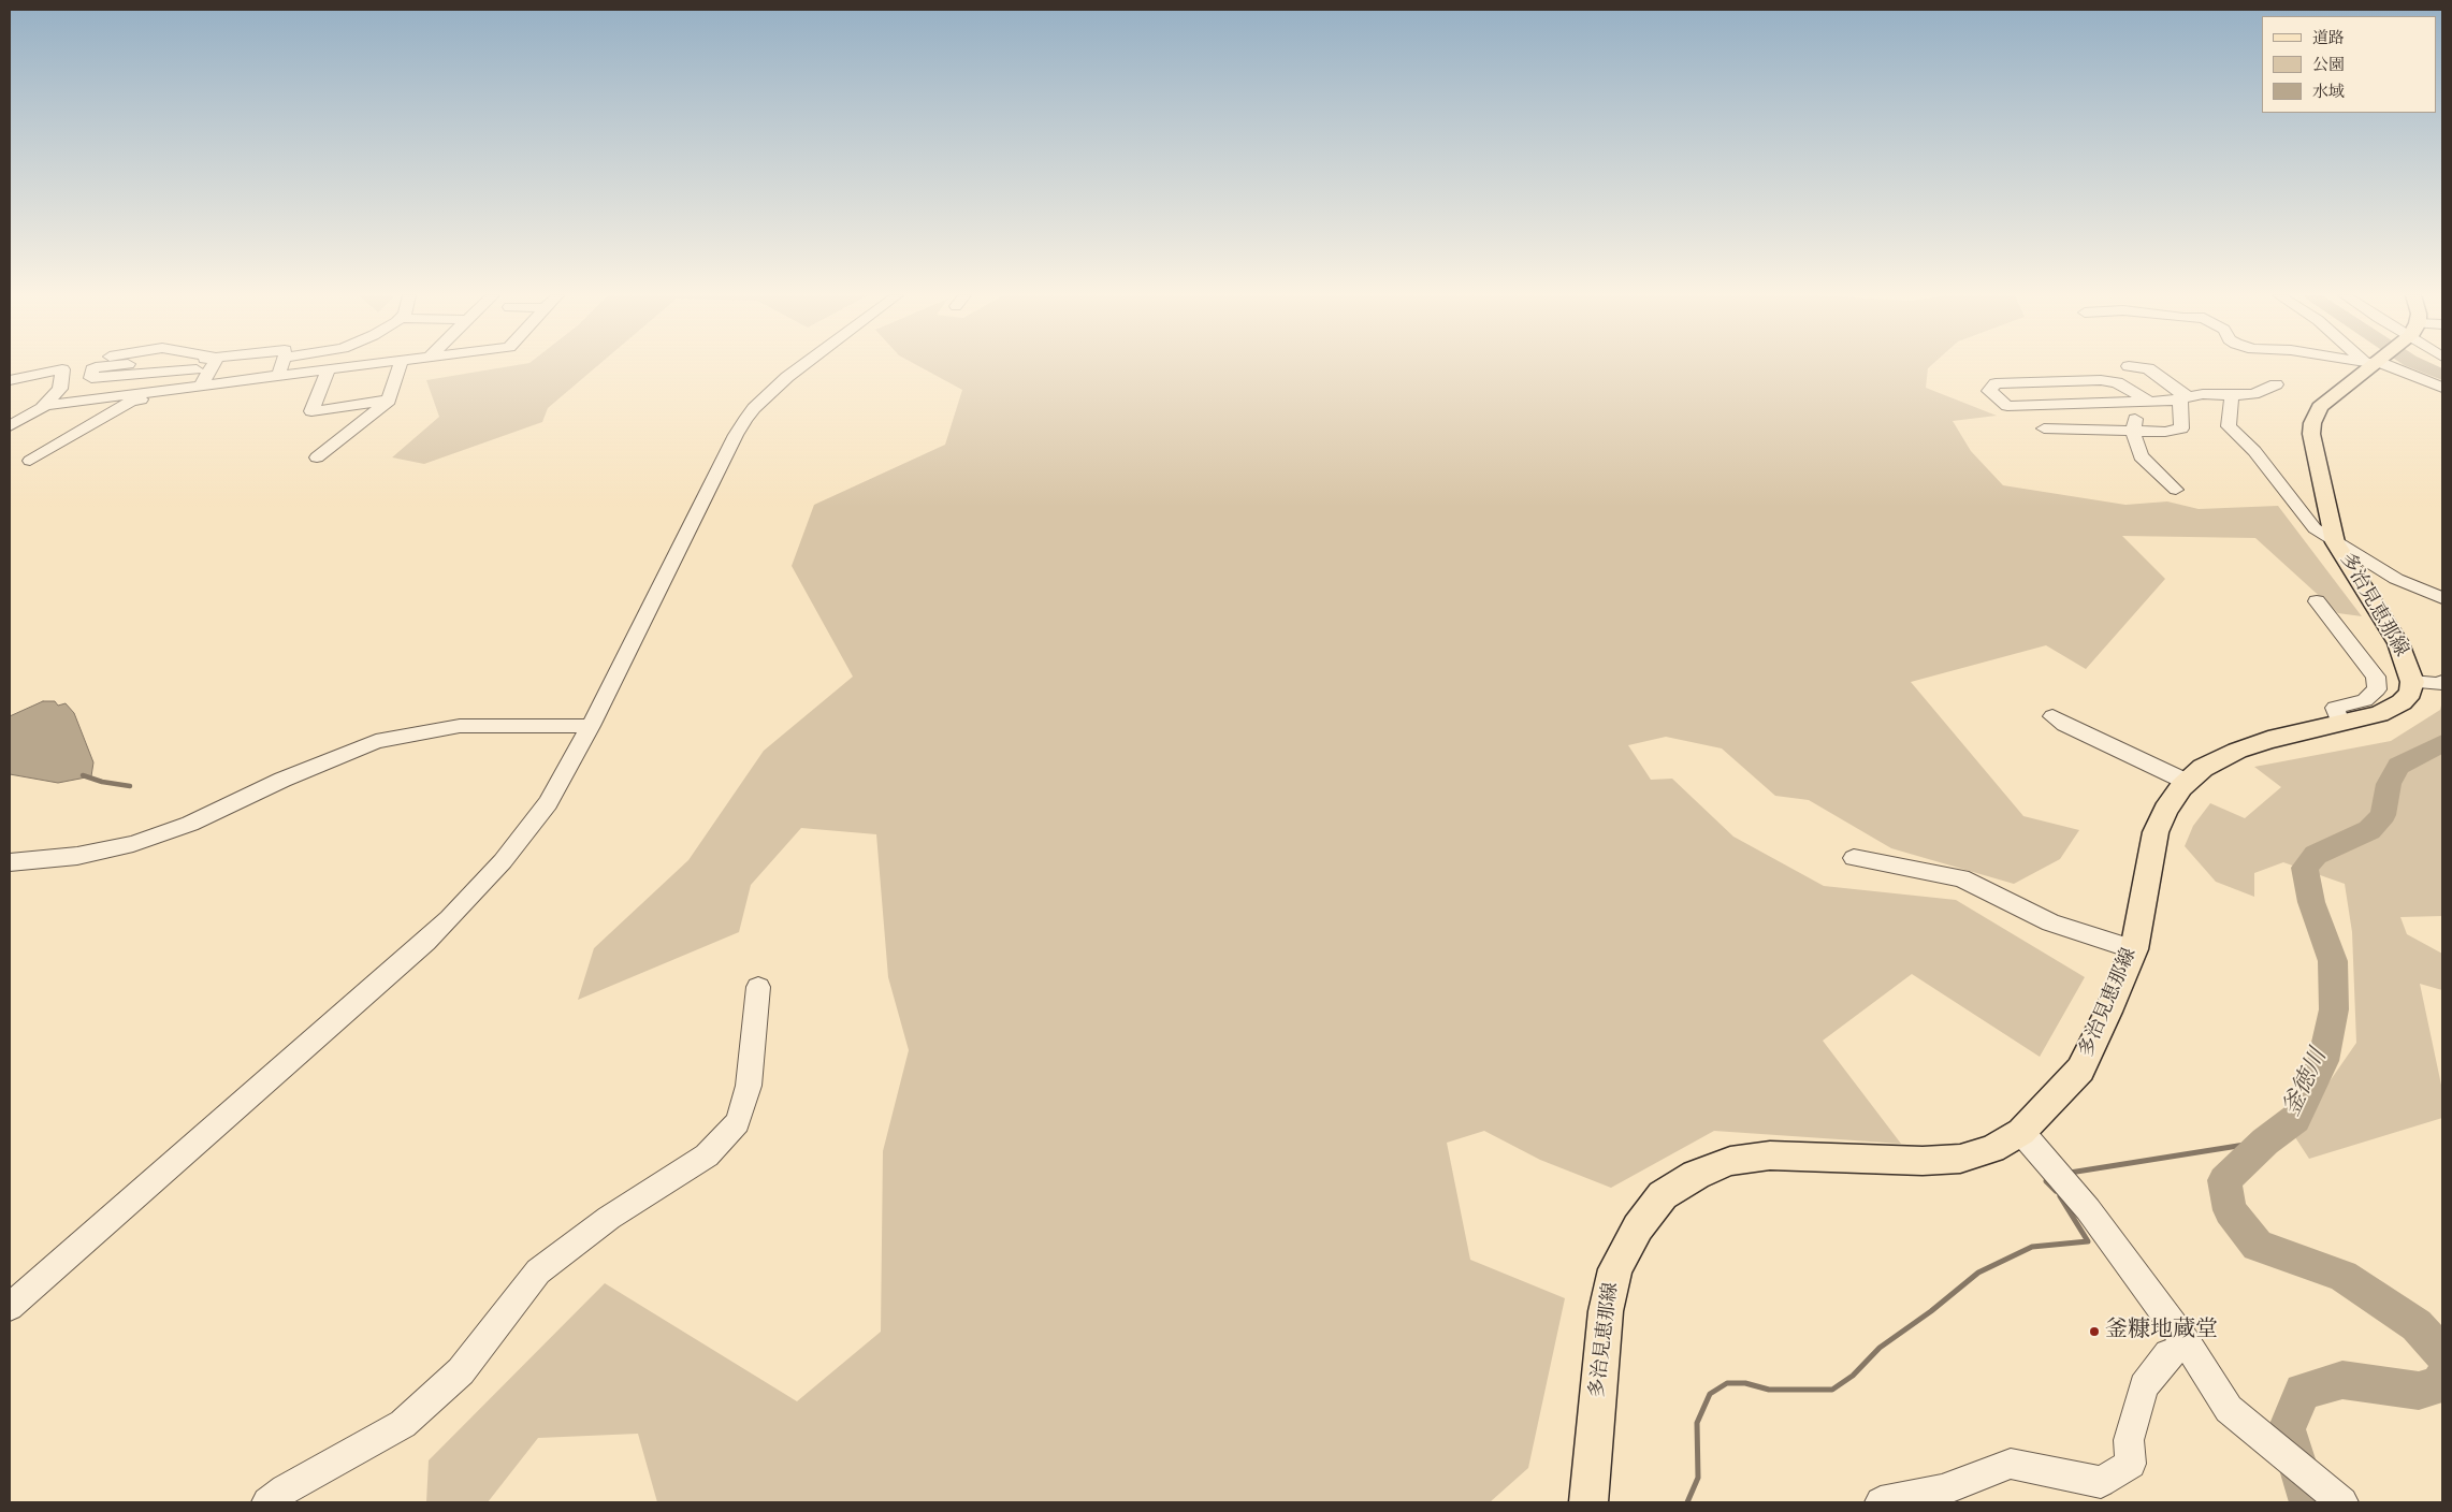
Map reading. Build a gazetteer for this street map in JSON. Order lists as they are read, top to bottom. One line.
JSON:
{"streets":{"main road":["多治見恵那線"]},"water":["釜徳川"],"places":["釜糠地蔵堂"],"legend":["道路","公園","水域"]}
